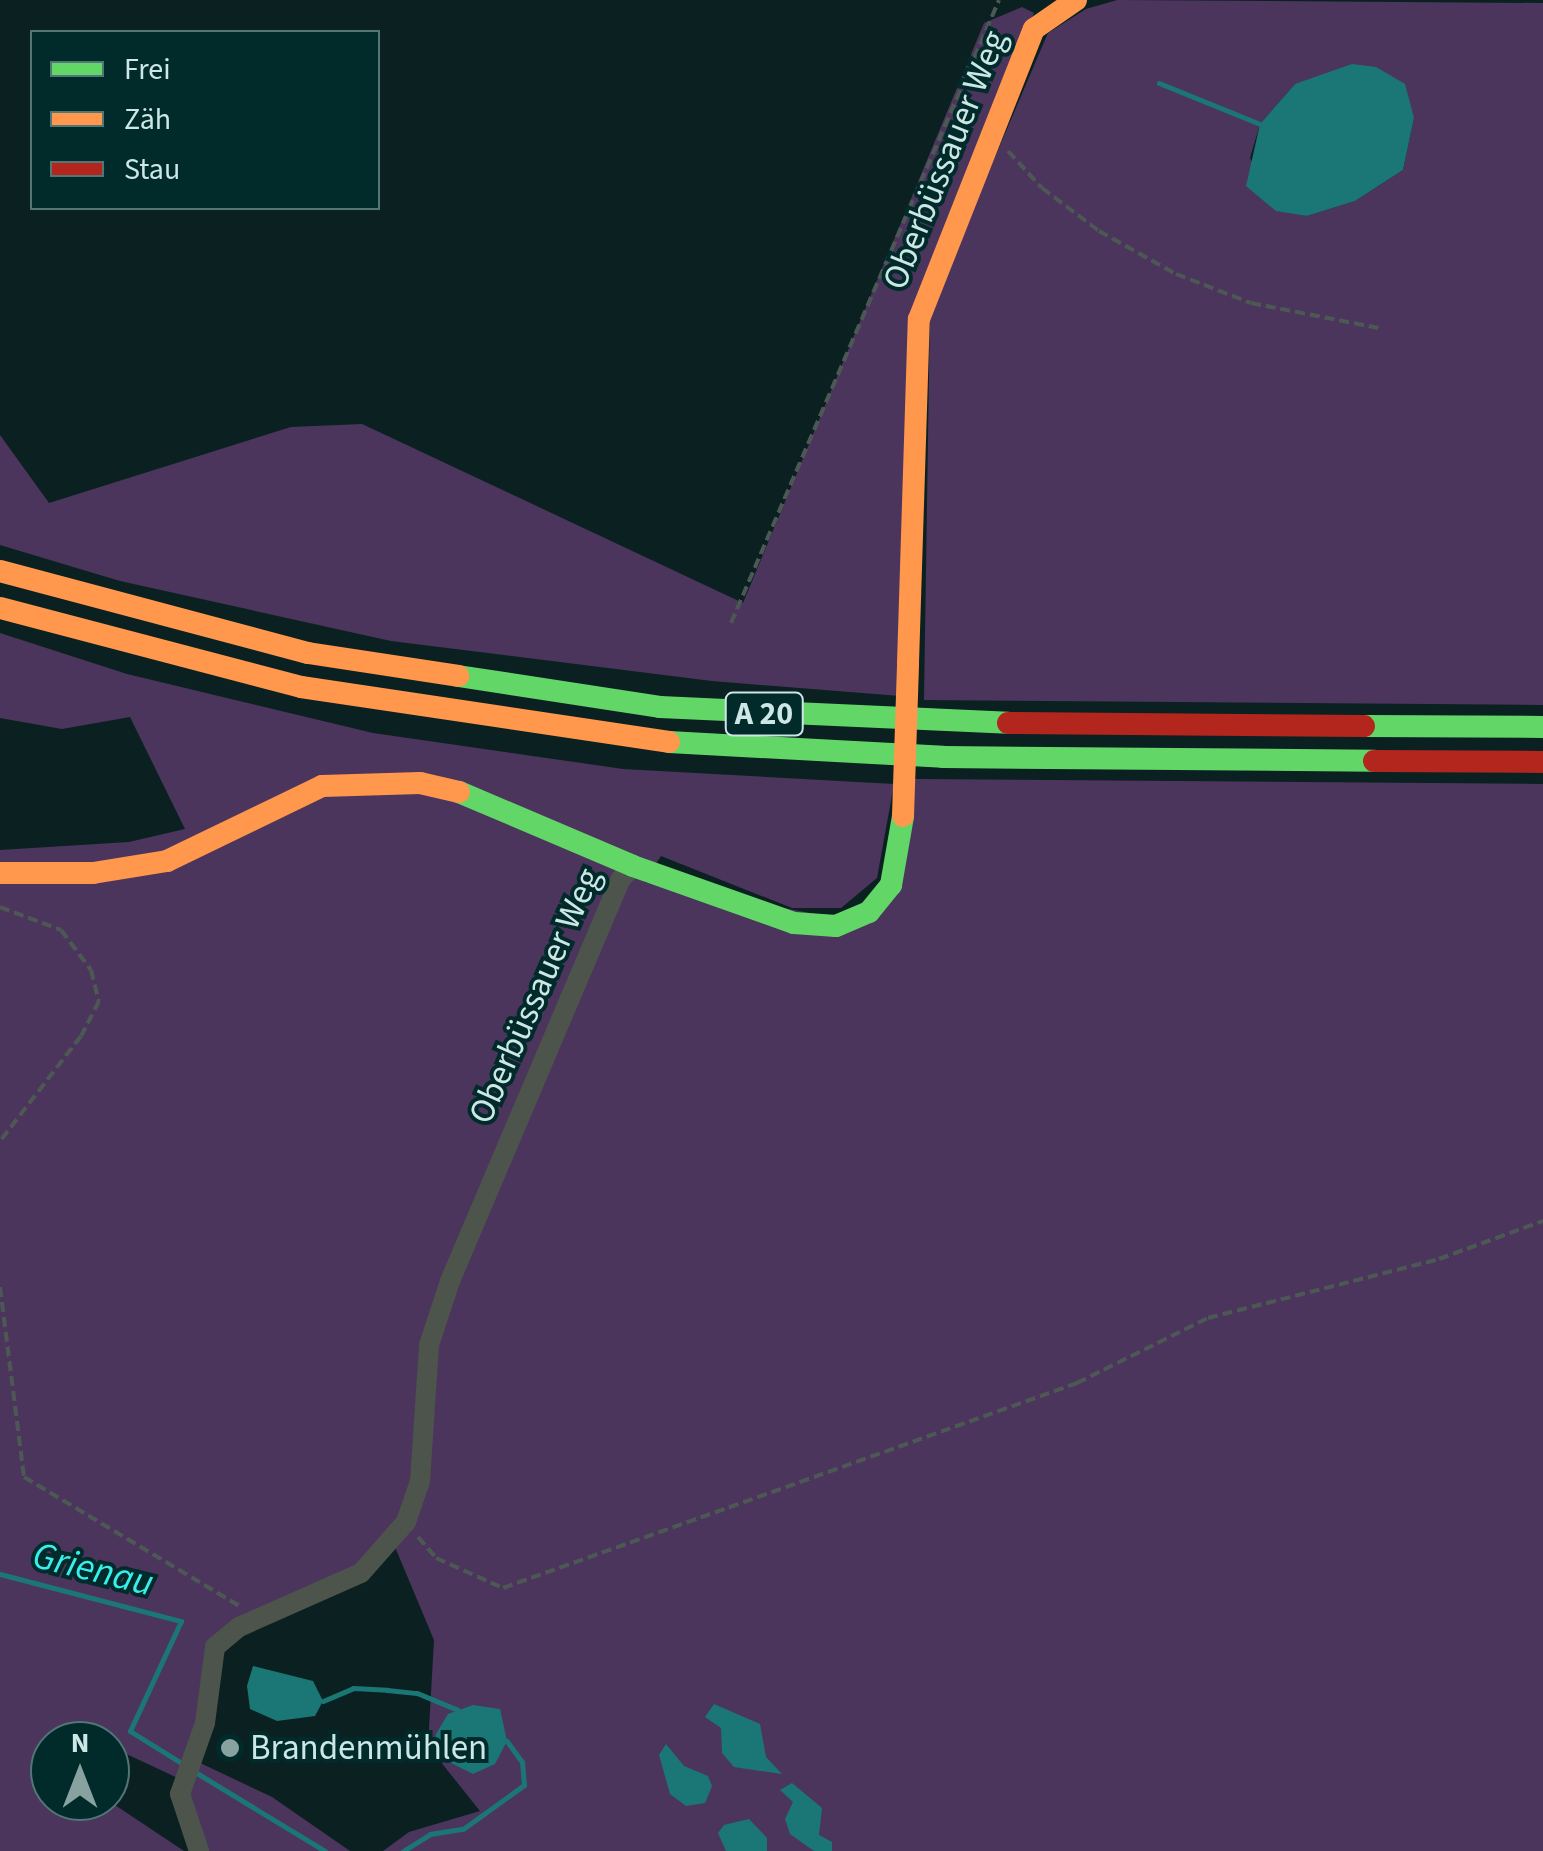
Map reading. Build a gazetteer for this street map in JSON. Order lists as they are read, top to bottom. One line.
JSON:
{"streets":{"main road":["Oberbüssauer Weg","A 20"]},"water":["Grienau"],"places":["Brandenmühlen"],"legend":["Frei","Zäh","Stau"],"north":"top"}
